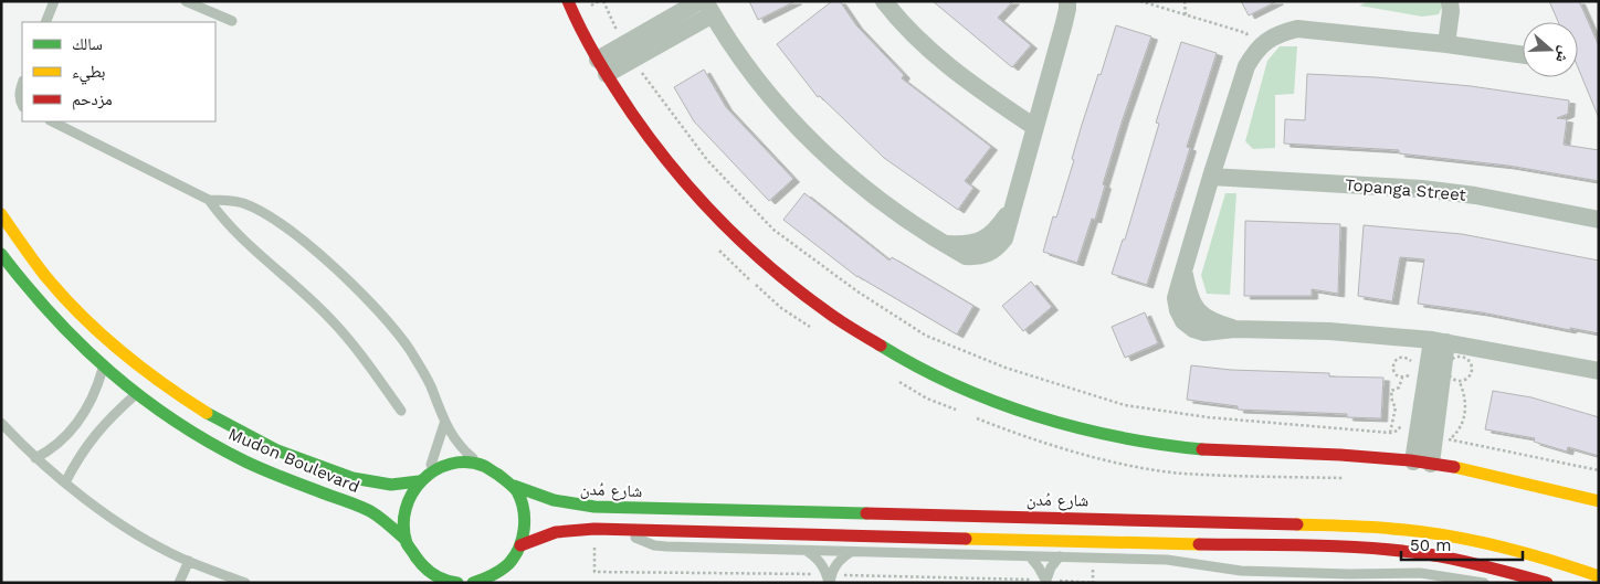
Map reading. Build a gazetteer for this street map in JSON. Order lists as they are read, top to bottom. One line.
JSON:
{"streets":{"street":["Topanga Street","Mudon Boulevard","شارع مُدن"]},"legend":["سالك","بطيء","مزدحم"],"scale_bar":"50 m","north":"right"}
